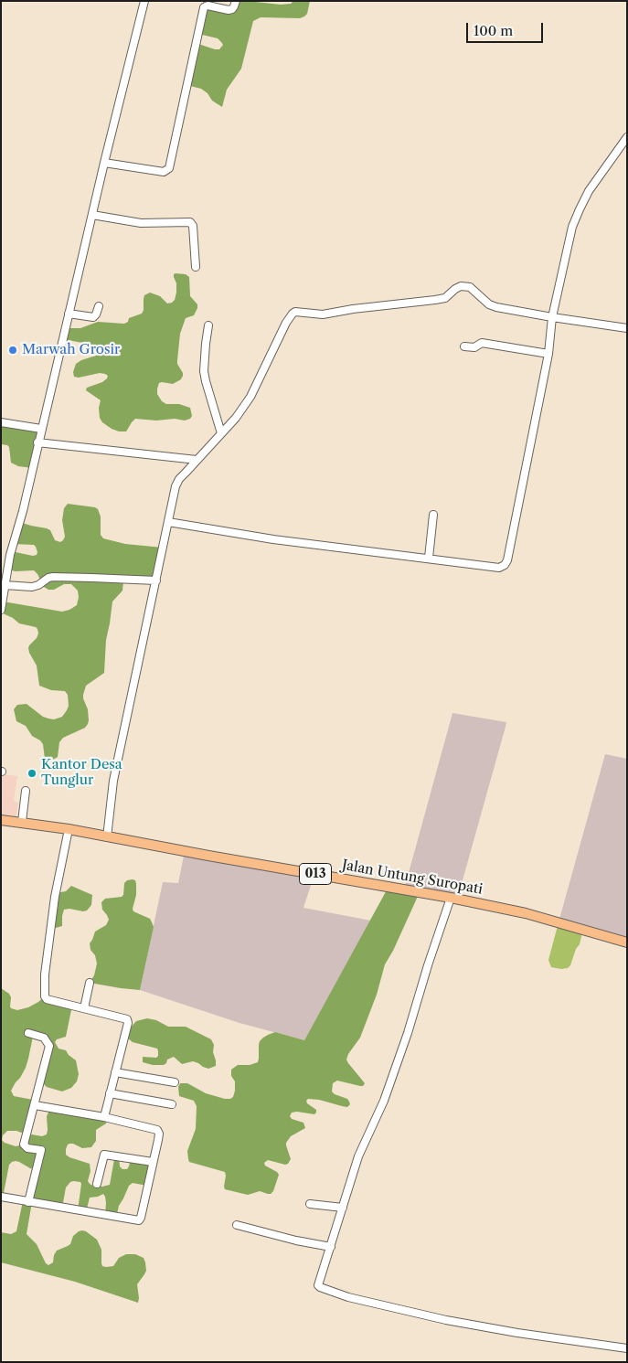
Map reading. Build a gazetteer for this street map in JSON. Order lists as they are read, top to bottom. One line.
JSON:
{"streets":{"main road":["013","Jalan Untung Suropati"]},"places":["Marwah Grosir","Kantor Desa Tunglur"],"scale_bar":"100 m"}
